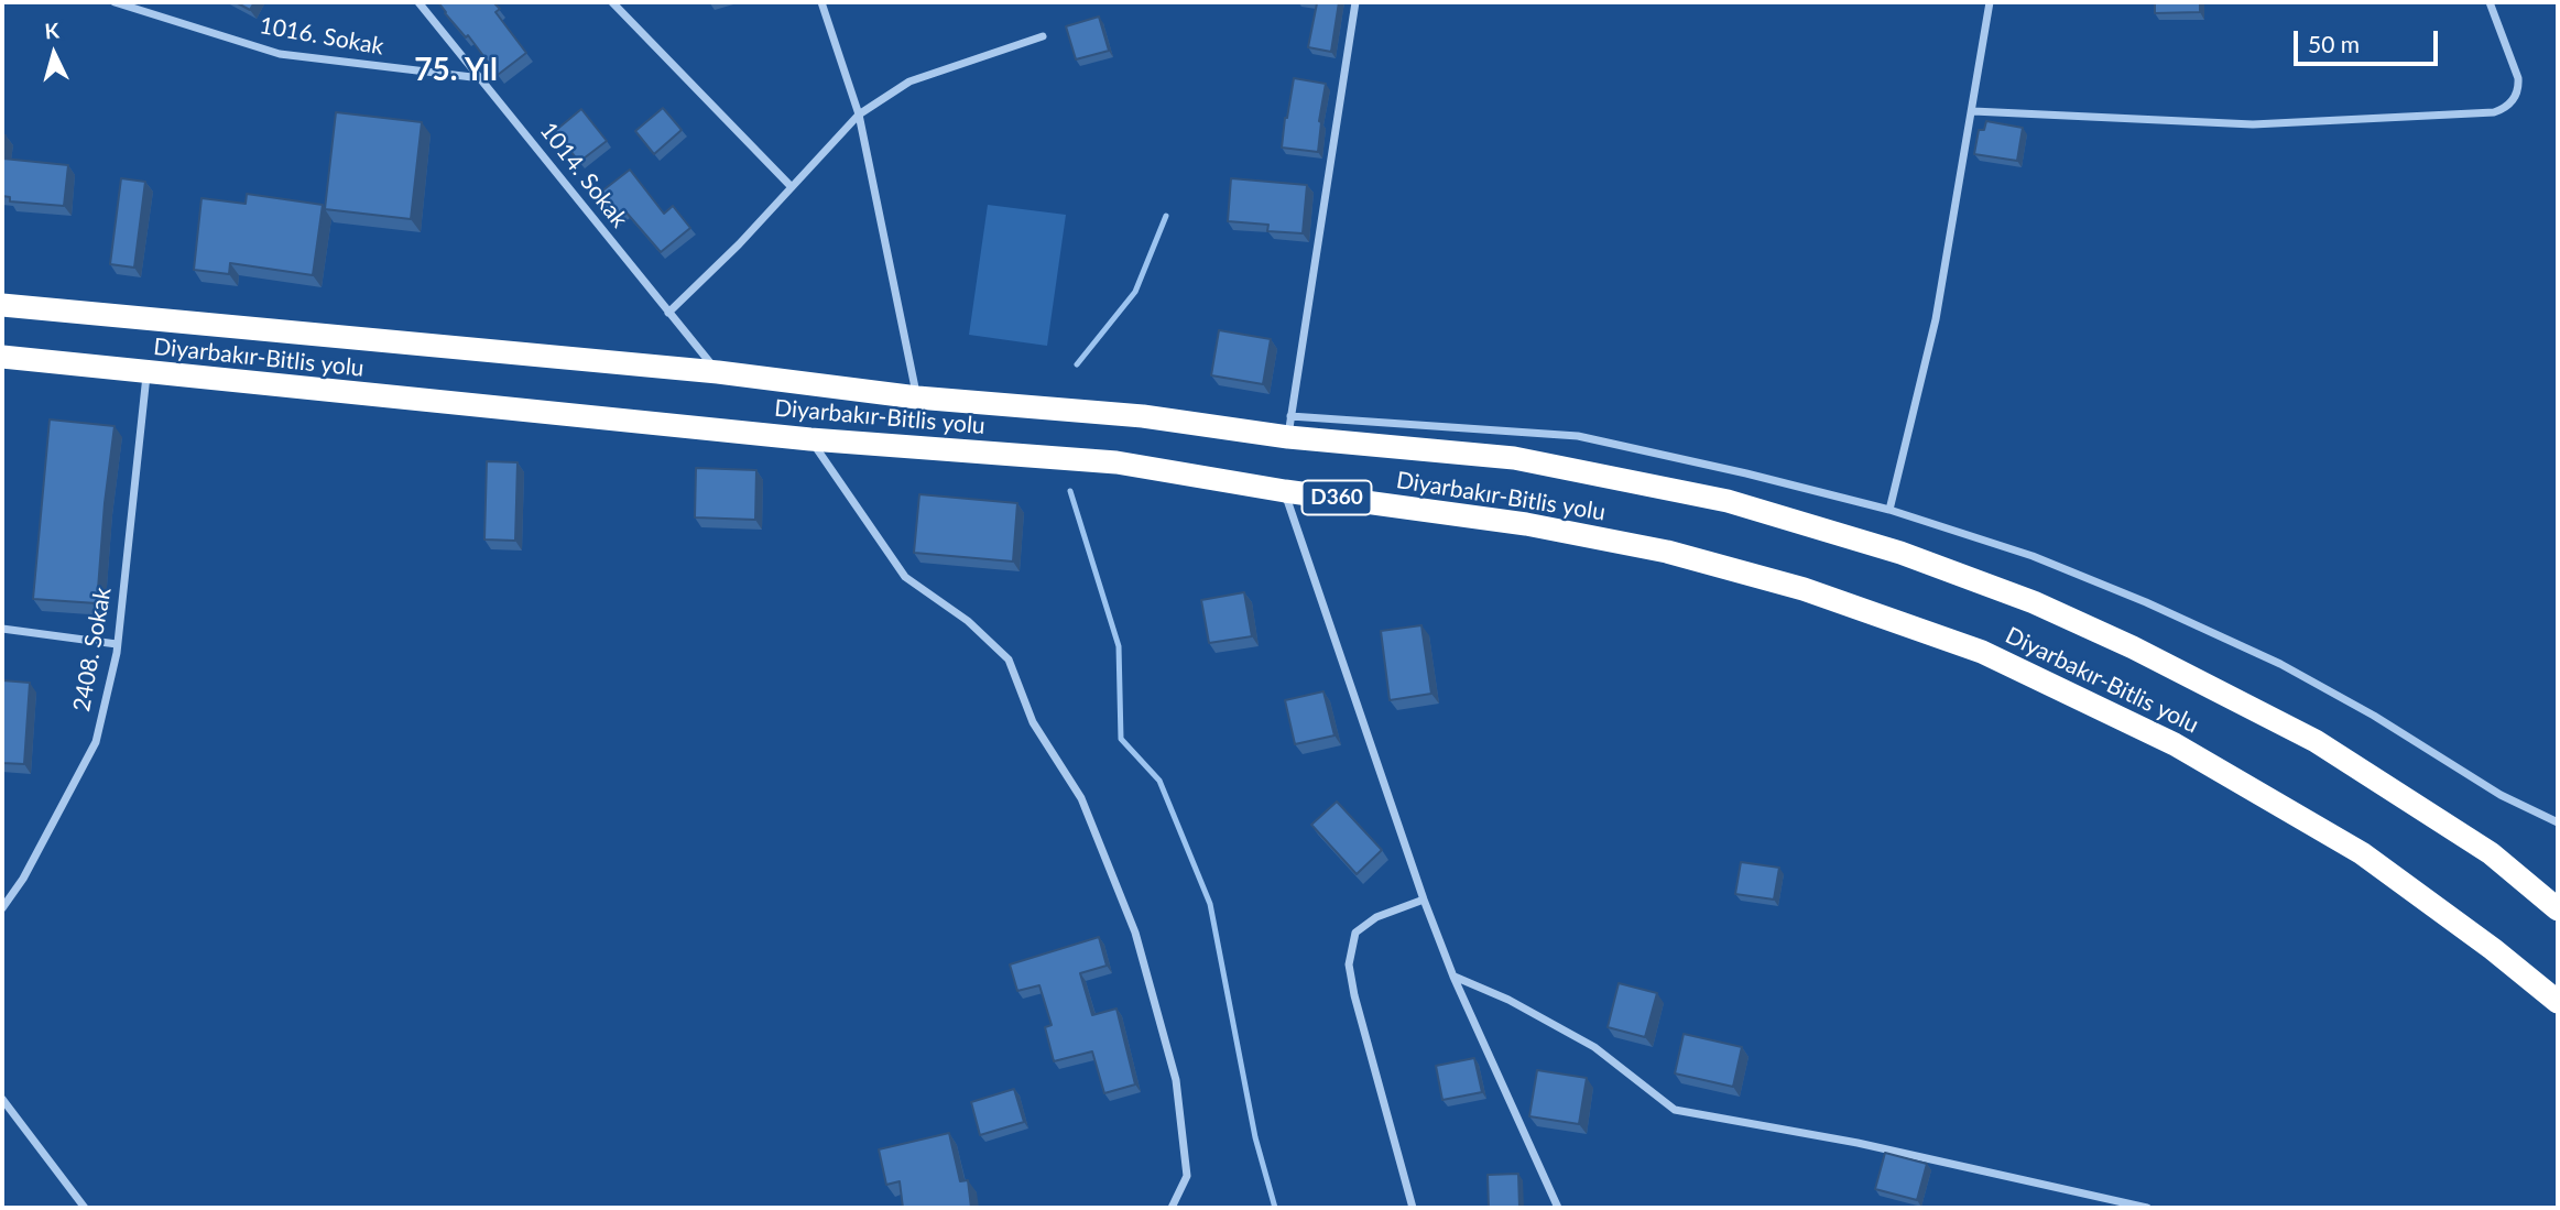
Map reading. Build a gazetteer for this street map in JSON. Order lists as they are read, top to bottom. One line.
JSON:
{"streets":{"highway":["Diyarbakır-Bitlis yolu","D360"],"street":["1016. Sokak","1014. Sokak","2408. Sokak"]},"crossings":[["1016. Sokak","1014. Sokak"],["1014. Sokak","Diyarbakır-Bitlis yolu"],["Diyarbakır-Bitlis yolu","2408. Sokak"]],"districts":["75. Yıl"],"scale_bar":"50 m","north":"top"}
